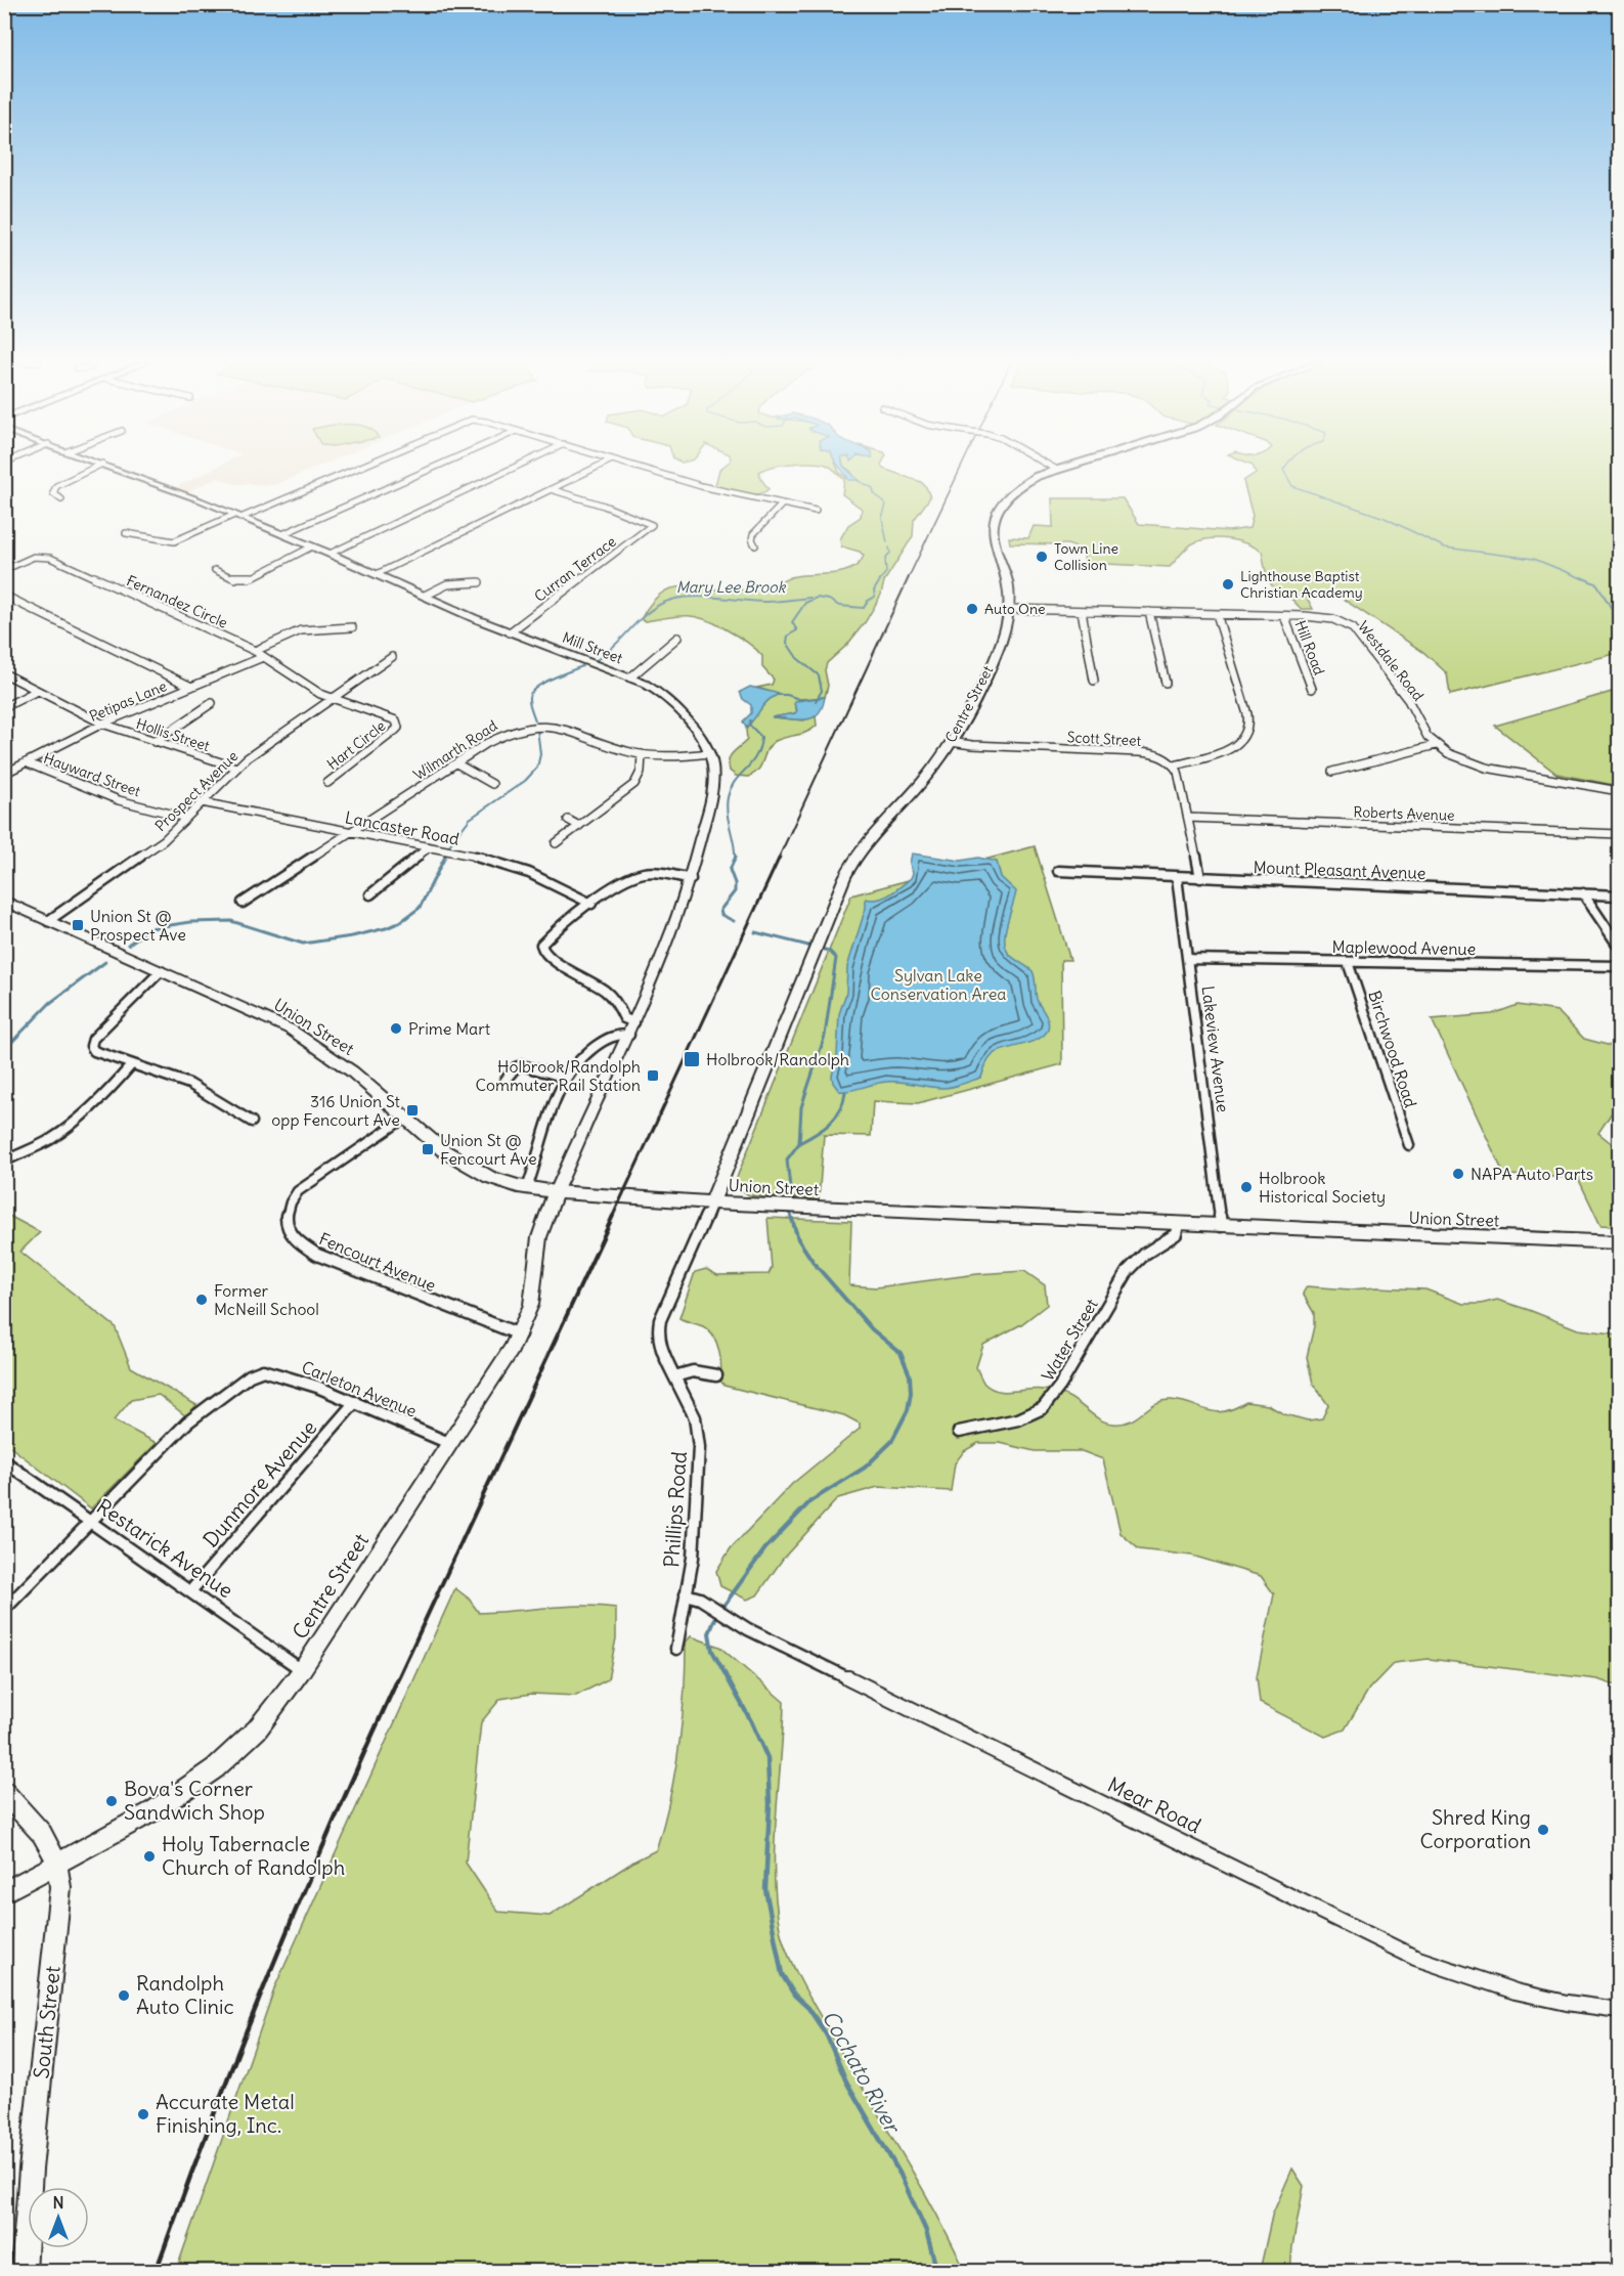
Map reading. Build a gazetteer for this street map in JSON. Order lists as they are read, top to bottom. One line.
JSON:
{"streets":{"main road":["Centre Street","Union Street","South Street"],"street":["Curran Terrace","Fernandez Circle","Mill Street","Hill Road","Westdale Road","Petipas Lane","Hollis Street","Scott Street","Hart Circle","Wilmarth Road","Hayward Street","Prospect Avenue","Roberts Avenue","Lancaster Road","Mount Pleasant Avenue","Maplewood Avenue","Lakeview Avenue","Birchwood Road","Fencourt Avenue","Water Street","Carleton Avenue","Dunmore Avenue","Phillips Road","Restarick Avenue","Mear Road"]},"crossings":[["Curran Terrace","Mill Street"],["Fernandez Circle","Petipas Lane"],["Fernandez Circle","Hart Circle"],["Fernandez Circle","Prospect Avenue"],["Mill Street","Wilmarth Road"],["Hill Road","Westdale Road"],["Westdale Road","Centre Street"],["Petipas Lane","Hollis Street"],["Petipas Lane","Hayward Street"],["Centre Street","Scott Street"],["Centre Street","Union Street"],["Centre Street","Fencourt Avenue"],["Centre Street","Carleton Avenue"],["Centre Street","Restarick Avenue"],["Centre Street","South Street"],["Hollis Street","Prospect Avenue"],["Hart Circle","Prospect Avenue"],["Wilmarth Road","Lancaster Road"],["Hayward Street","Prospect Avenue"],["Prospect Avenue","Lancaster Road"],["Prospect Avenue","Union Street"],["Mount Pleasant Avenue","Lakeview Avenue"],["Maplewood Avenue","Lakeview Avenue"],["Maplewood Avenue","Birchwood Road"],["Union Street","Lakeview Avenue"],["Union Street","Fencourt Avenue"],["Union Street","Water Street"],["Carleton Avenue","Dunmore Avenue"],["Carleton Avenue","Restarick Avenue"],["Dunmore Avenue","Restarick Avenue"],["Phillips Road","Mear Road"]],"water":["Mary Lee Brook","Cochato River"],"parks":["Sylvan Lake Conservation Area"],"places":{"other":["Town Line Collision","Lighthouse Baptist Christian Academy","Auto One","Prime Mart","NAPA Auto Parts","Holbrook Historical Society","Former McNeill School","Bova's Corner Sandwich Shop","Shred King Corporation","Holy Tabernacle Church of Randolph","Randolph Auto Clinic","Accurate Metal Finishing, Inc."],"transit":["Union St @ Prospect Ave","Holbrook/Randolph","Holbrook/Randolph Commuter Rail Station","316 Union St opp Fencourt Ave","Union St @ Fencourt Ave"]},"north":"top"}
